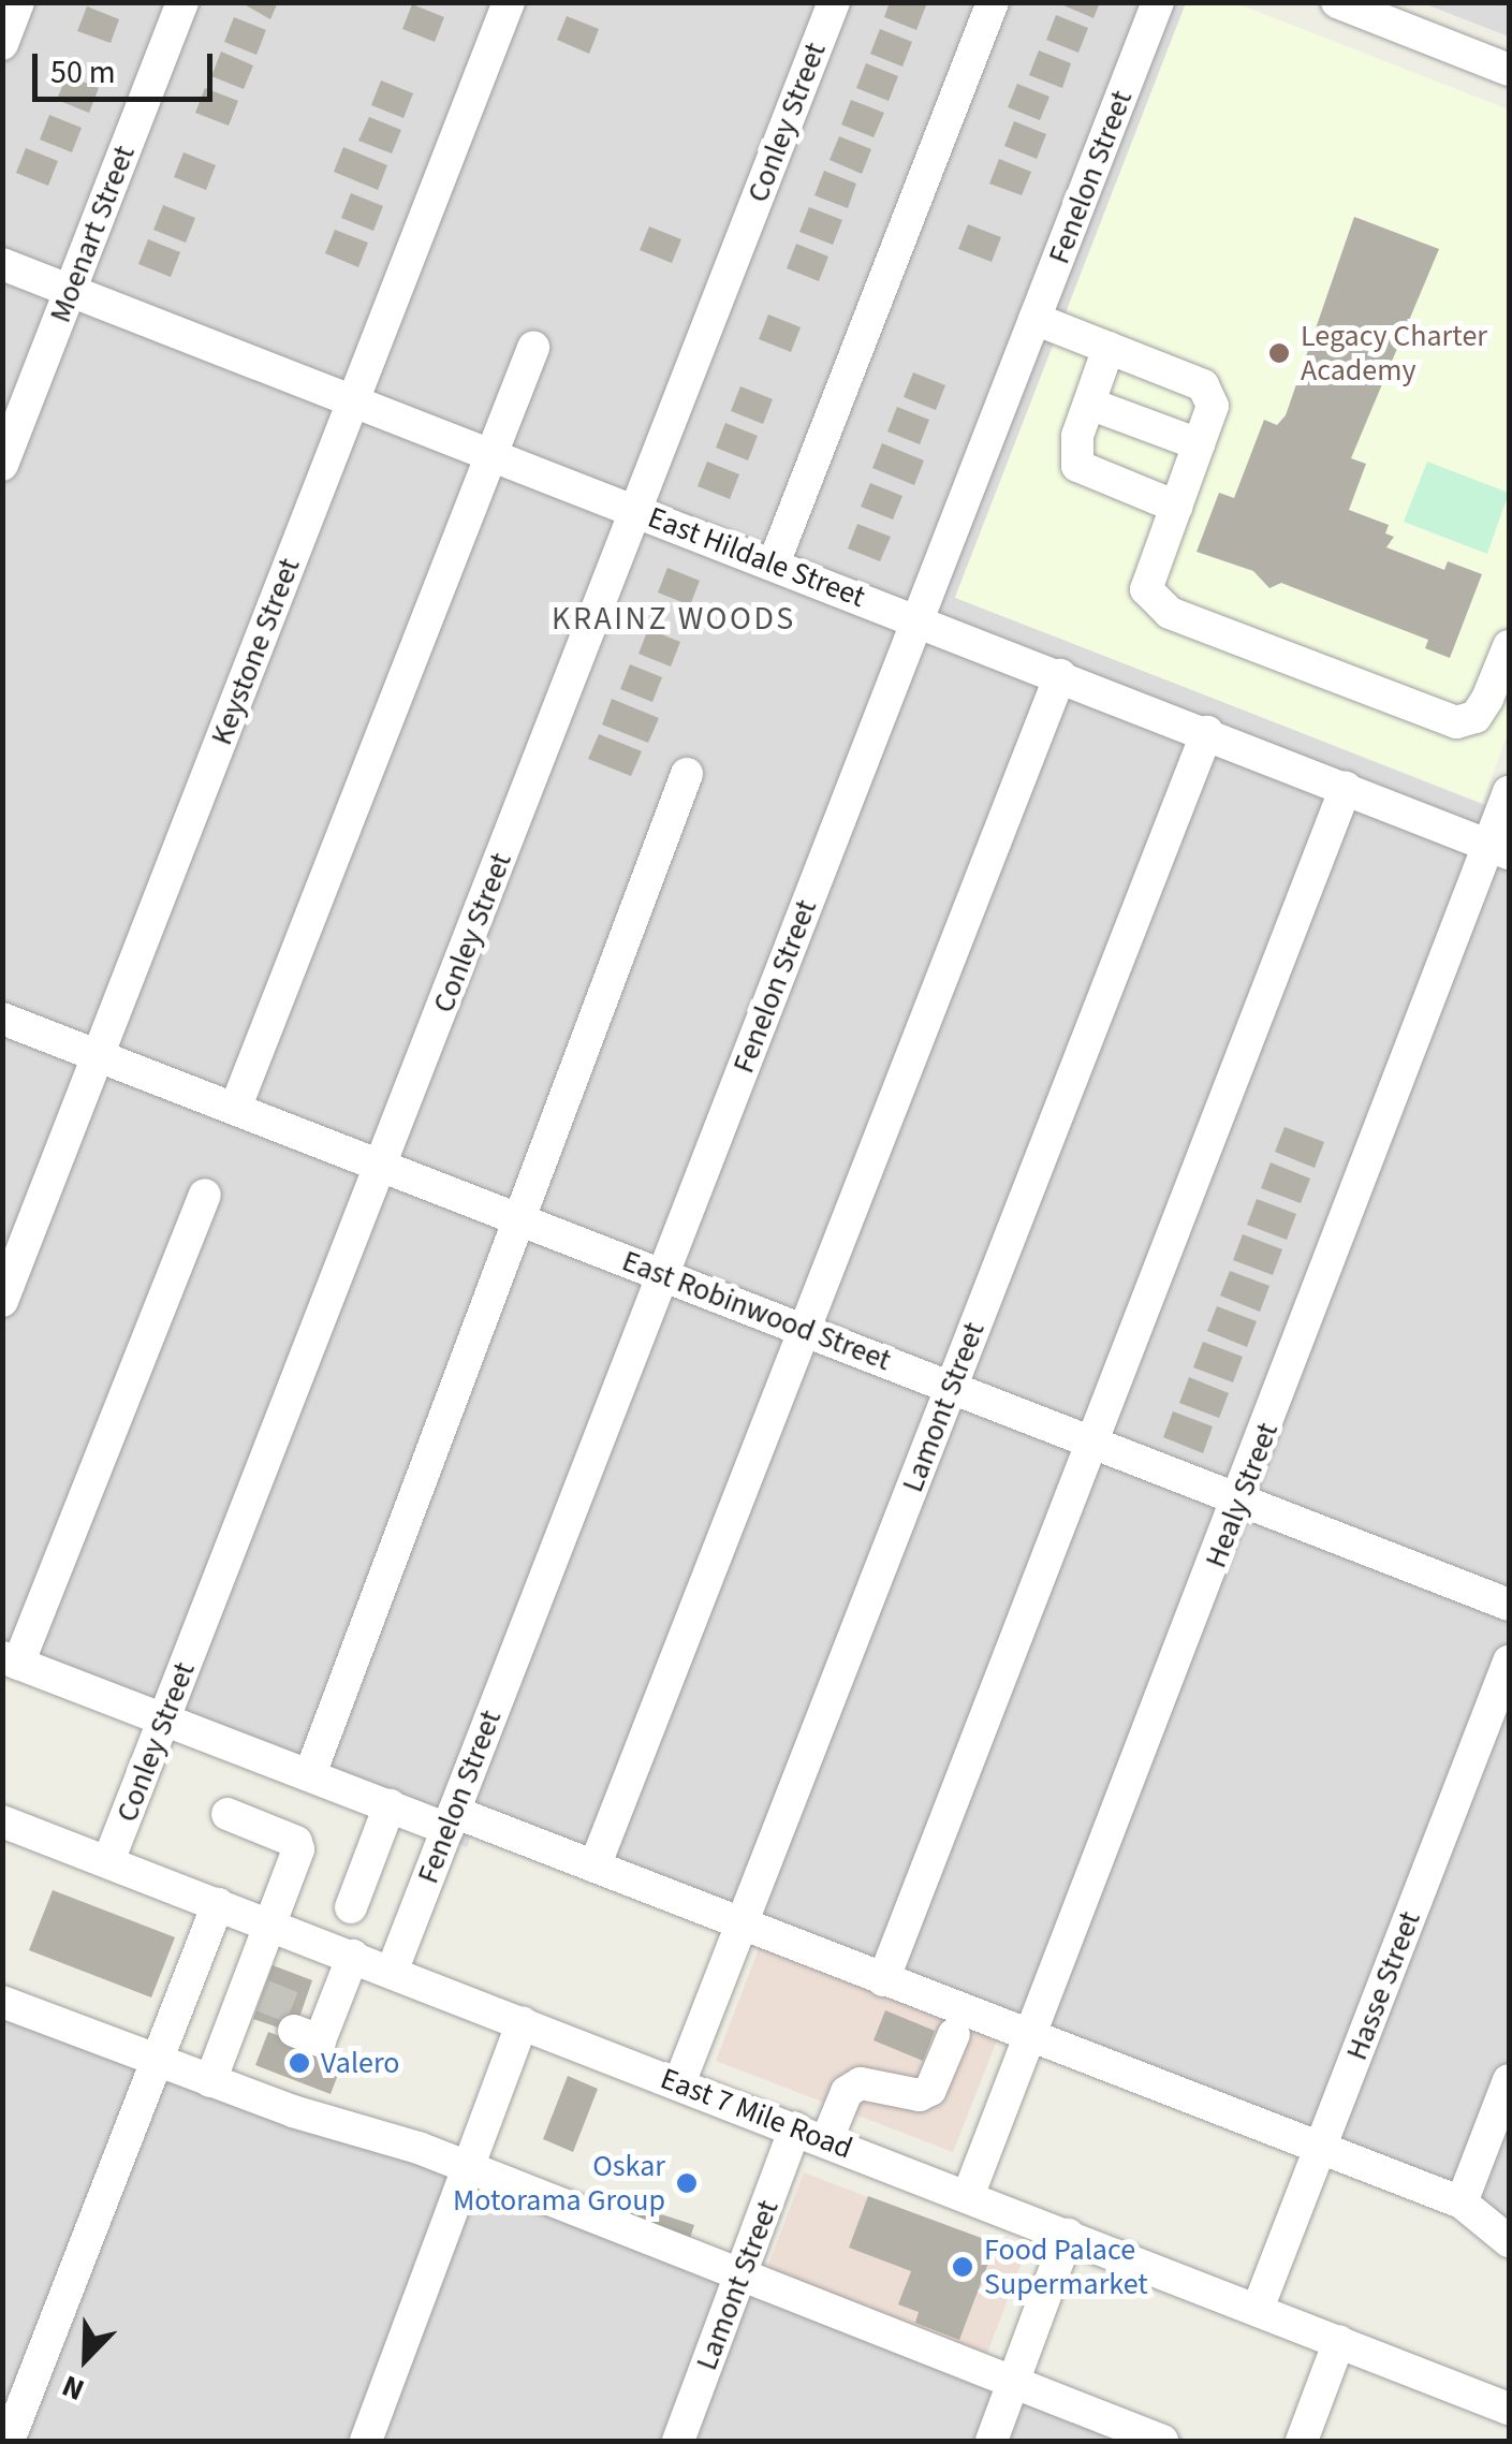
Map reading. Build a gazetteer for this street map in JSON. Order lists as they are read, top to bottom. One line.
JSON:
{"streets":{"street":["Conley Street","Fenelon Street","Moenart Street","East Hildale Street","Keystone Street","East Robinwood Street","Lamont Street","Healy Street","Hasse Street","East 7 Mile Road"]},"crossings":[["Conley Street","East Hildale Street"],["Conley Street","East Robinwood Street"],["Conley Street","East 7 Mile Road"],["Fenelon Street","East Hildale Street"],["Fenelon Street","East Robinwood Street"],["Fenelon Street","East 7 Mile Road"],["Moenart Street","East Hildale Street"],["East Hildale Street","Keystone Street"],["East Hildale Street","Lamont Street"],["East Hildale Street","Healy Street"],["Keystone Street","East Robinwood Street"],["East Robinwood Street","Lamont Street"],["East Robinwood Street","Healy Street"],["Lamont Street","East 7 Mile Road"],["Healy Street","East 7 Mile Road"],["Hasse Street","East 7 Mile Road"]],"districts":["KRAINZ WOODS"],"places":["Legacy Charter Academy","Valero","Oskar Motorama Group","Food Palace Supermarket"],"scale_bar":"50 m","north":"bottom left"}
